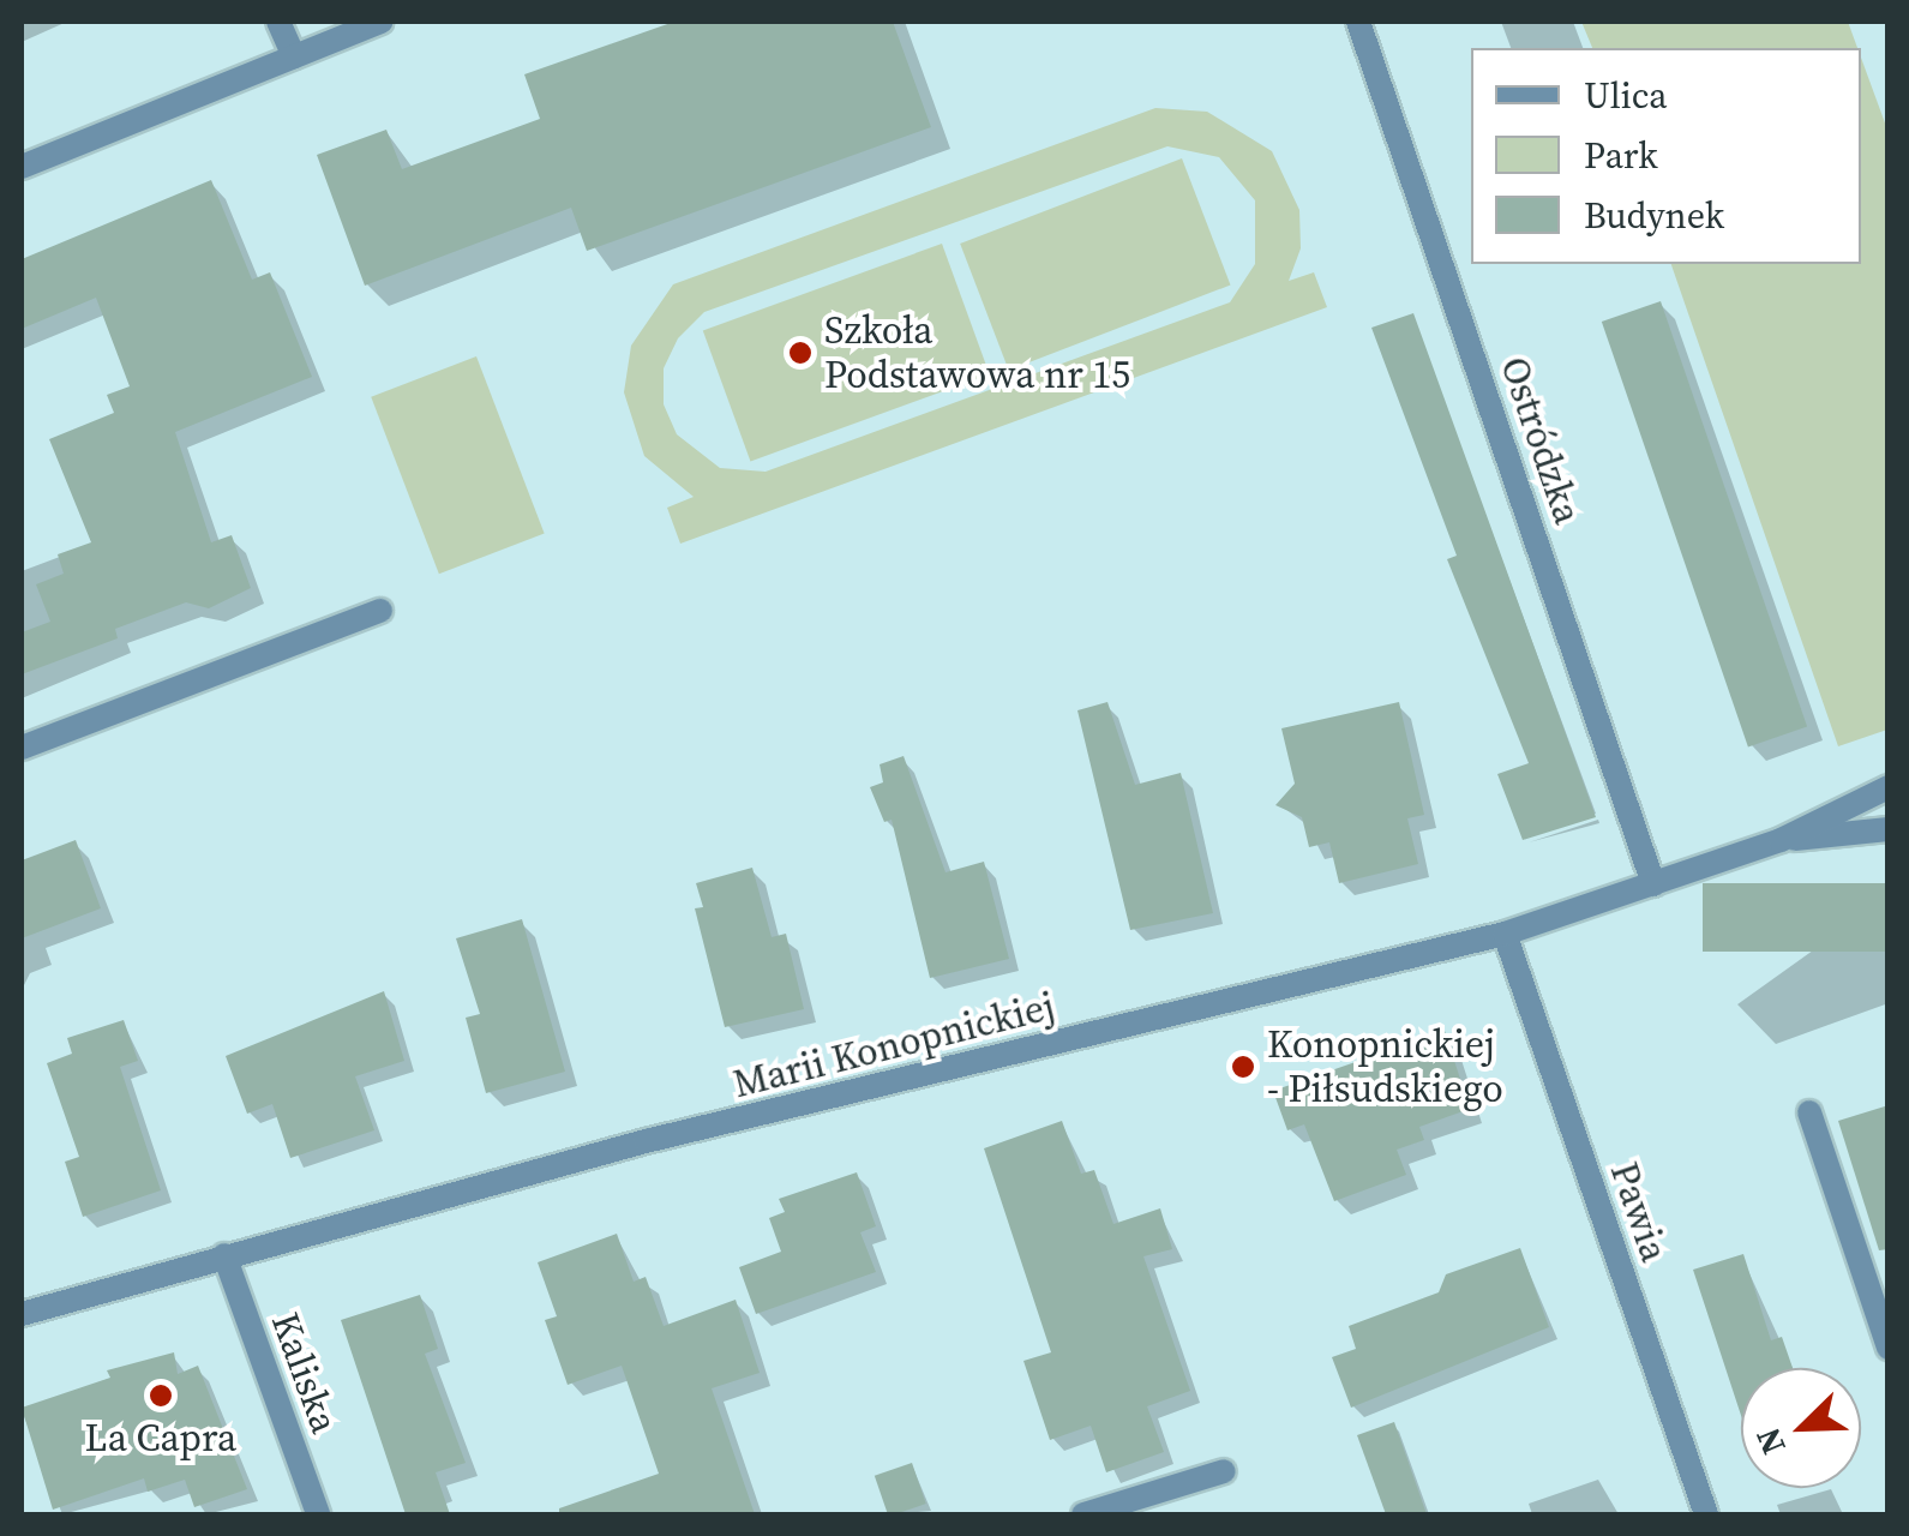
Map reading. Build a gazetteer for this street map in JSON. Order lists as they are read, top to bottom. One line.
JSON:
{"streets":{"street":["Ostródzka","Marii Konopnickiej","Pawia","Kaliska"]},"crossings":[["Ostródzka","Marii Konopnickiej"],["Marii Konopnickiej","Pawia"],["Marii Konopnickiej","Kaliska"]],"places":["Szkoła Podstawowa nr 15","Konopnickiej - Piłsudskiego","La Capra"],"legend":["Ulica","Park","Budynek"],"north":"bottom left"}
